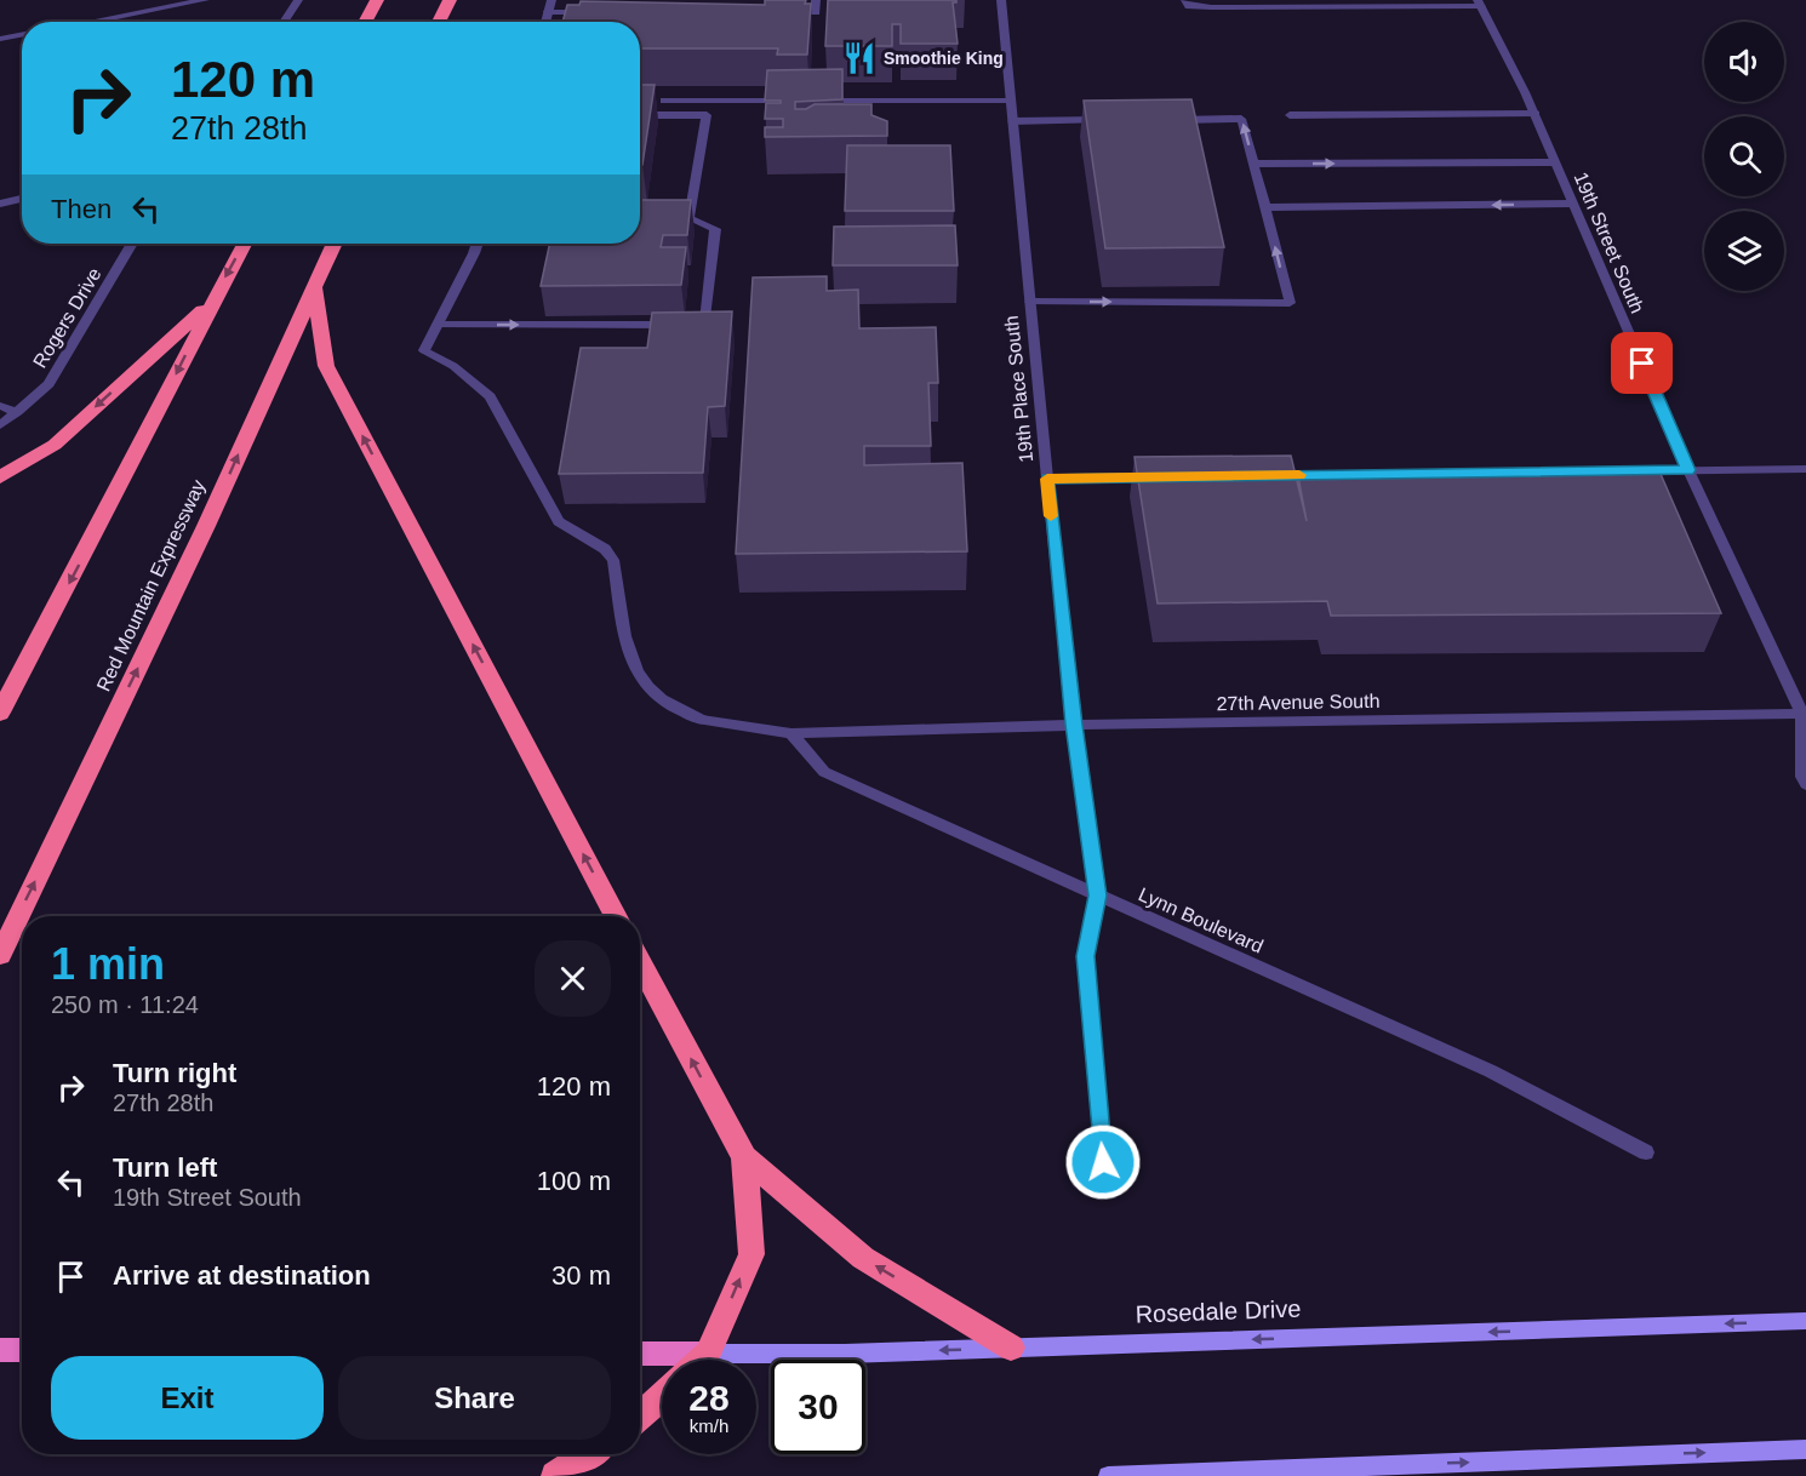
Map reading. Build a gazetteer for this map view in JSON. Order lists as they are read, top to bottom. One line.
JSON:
{"streets":{"highway":["Red Mountain Expressway","Rosedale Drive"],"street":["19th Street South","Rogers Drive","19th Place South","27th Avenue South","Lynn Boulevard"]},"crossings":[["19th Street South","27th Avenue South"],["19th Place South","27th Avenue South"],["19th Place South","Lynn Boulevard"],["27th Avenue South","Lynn Boulevard"]],"places":{"restaurant":["Smoothie King"]},"page":{"turn":["120 m","27th 28th"],"then":"Then","heading":["1 min","250 m · 11:24"],"list":[{"name":"Turn right","note":"27th 28th","value":"120 m"},{"name":"Turn left","note":"19th Street South","value":"100 m"},{"name":"Arrive at destination","value":"30 m"}],"buttons":["Exit","Share"],"speed":"28 km/h","limit":"30"}}
